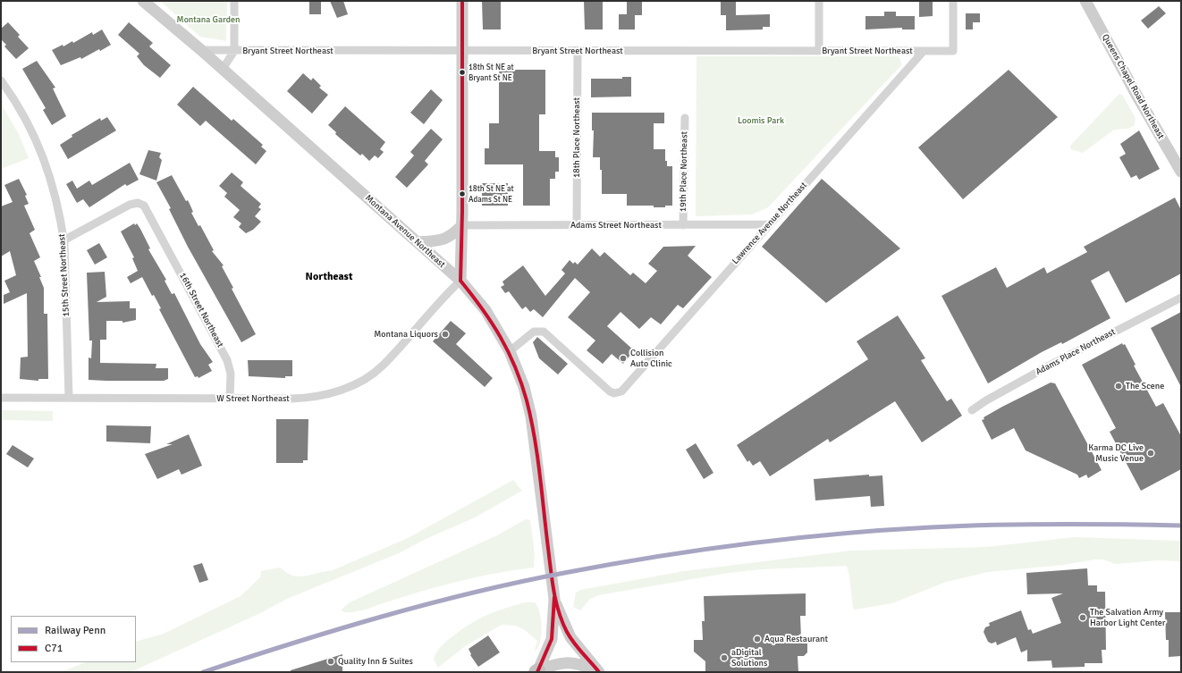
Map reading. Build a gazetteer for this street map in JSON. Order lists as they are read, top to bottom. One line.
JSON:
{"streets":{"main road":["Queens Chapel Road Northeast","Montana Avenue Northeast"],"street":["Bryant Street Northeast","18th Place Northeast","19th Place Northeast","Lawrence Avenue Northeast","Adams Street Northeast","15th Street Northeast","16th Street Northeast","Adams Place Northeast","W Street Northeast"]},"crossings":[["Bryant Street Northeast","18th Place Northeast"],["Bryant Street Northeast","Lawrence Avenue Northeast"],["Bryant Street Northeast","Montana Avenue Northeast"],["18th Place Northeast","Adams Street Northeast"],["19th Place Northeast","Adams Street Northeast"],["Lawrence Avenue Northeast","Adams Street Northeast"],["Lawrence Avenue Northeast","Montana Avenue Northeast"],["Montana Avenue Northeast","W Street Northeast"],["15th Street Northeast","16th Street Northeast"],["15th Street Northeast","W Street Northeast"],["16th Street Northeast","W Street Northeast"]],"districts":["Northeast"],"parks":["Montana Garden","Loomis Park"],"places":["18th St NE at Bryant St NE","18th St NE at Adams St NE","Montana Liquors","Collision Auto Clinic","The Scene","Karma DC Live Music Venue","The Salvation Army Harbor Light Center","Aqua Restaurant","aDigital Solutions","Quality Inn & Suites"],"lines":["transit line C71","rail line Penn"],"legend":["Railway Penn","C71"]}
